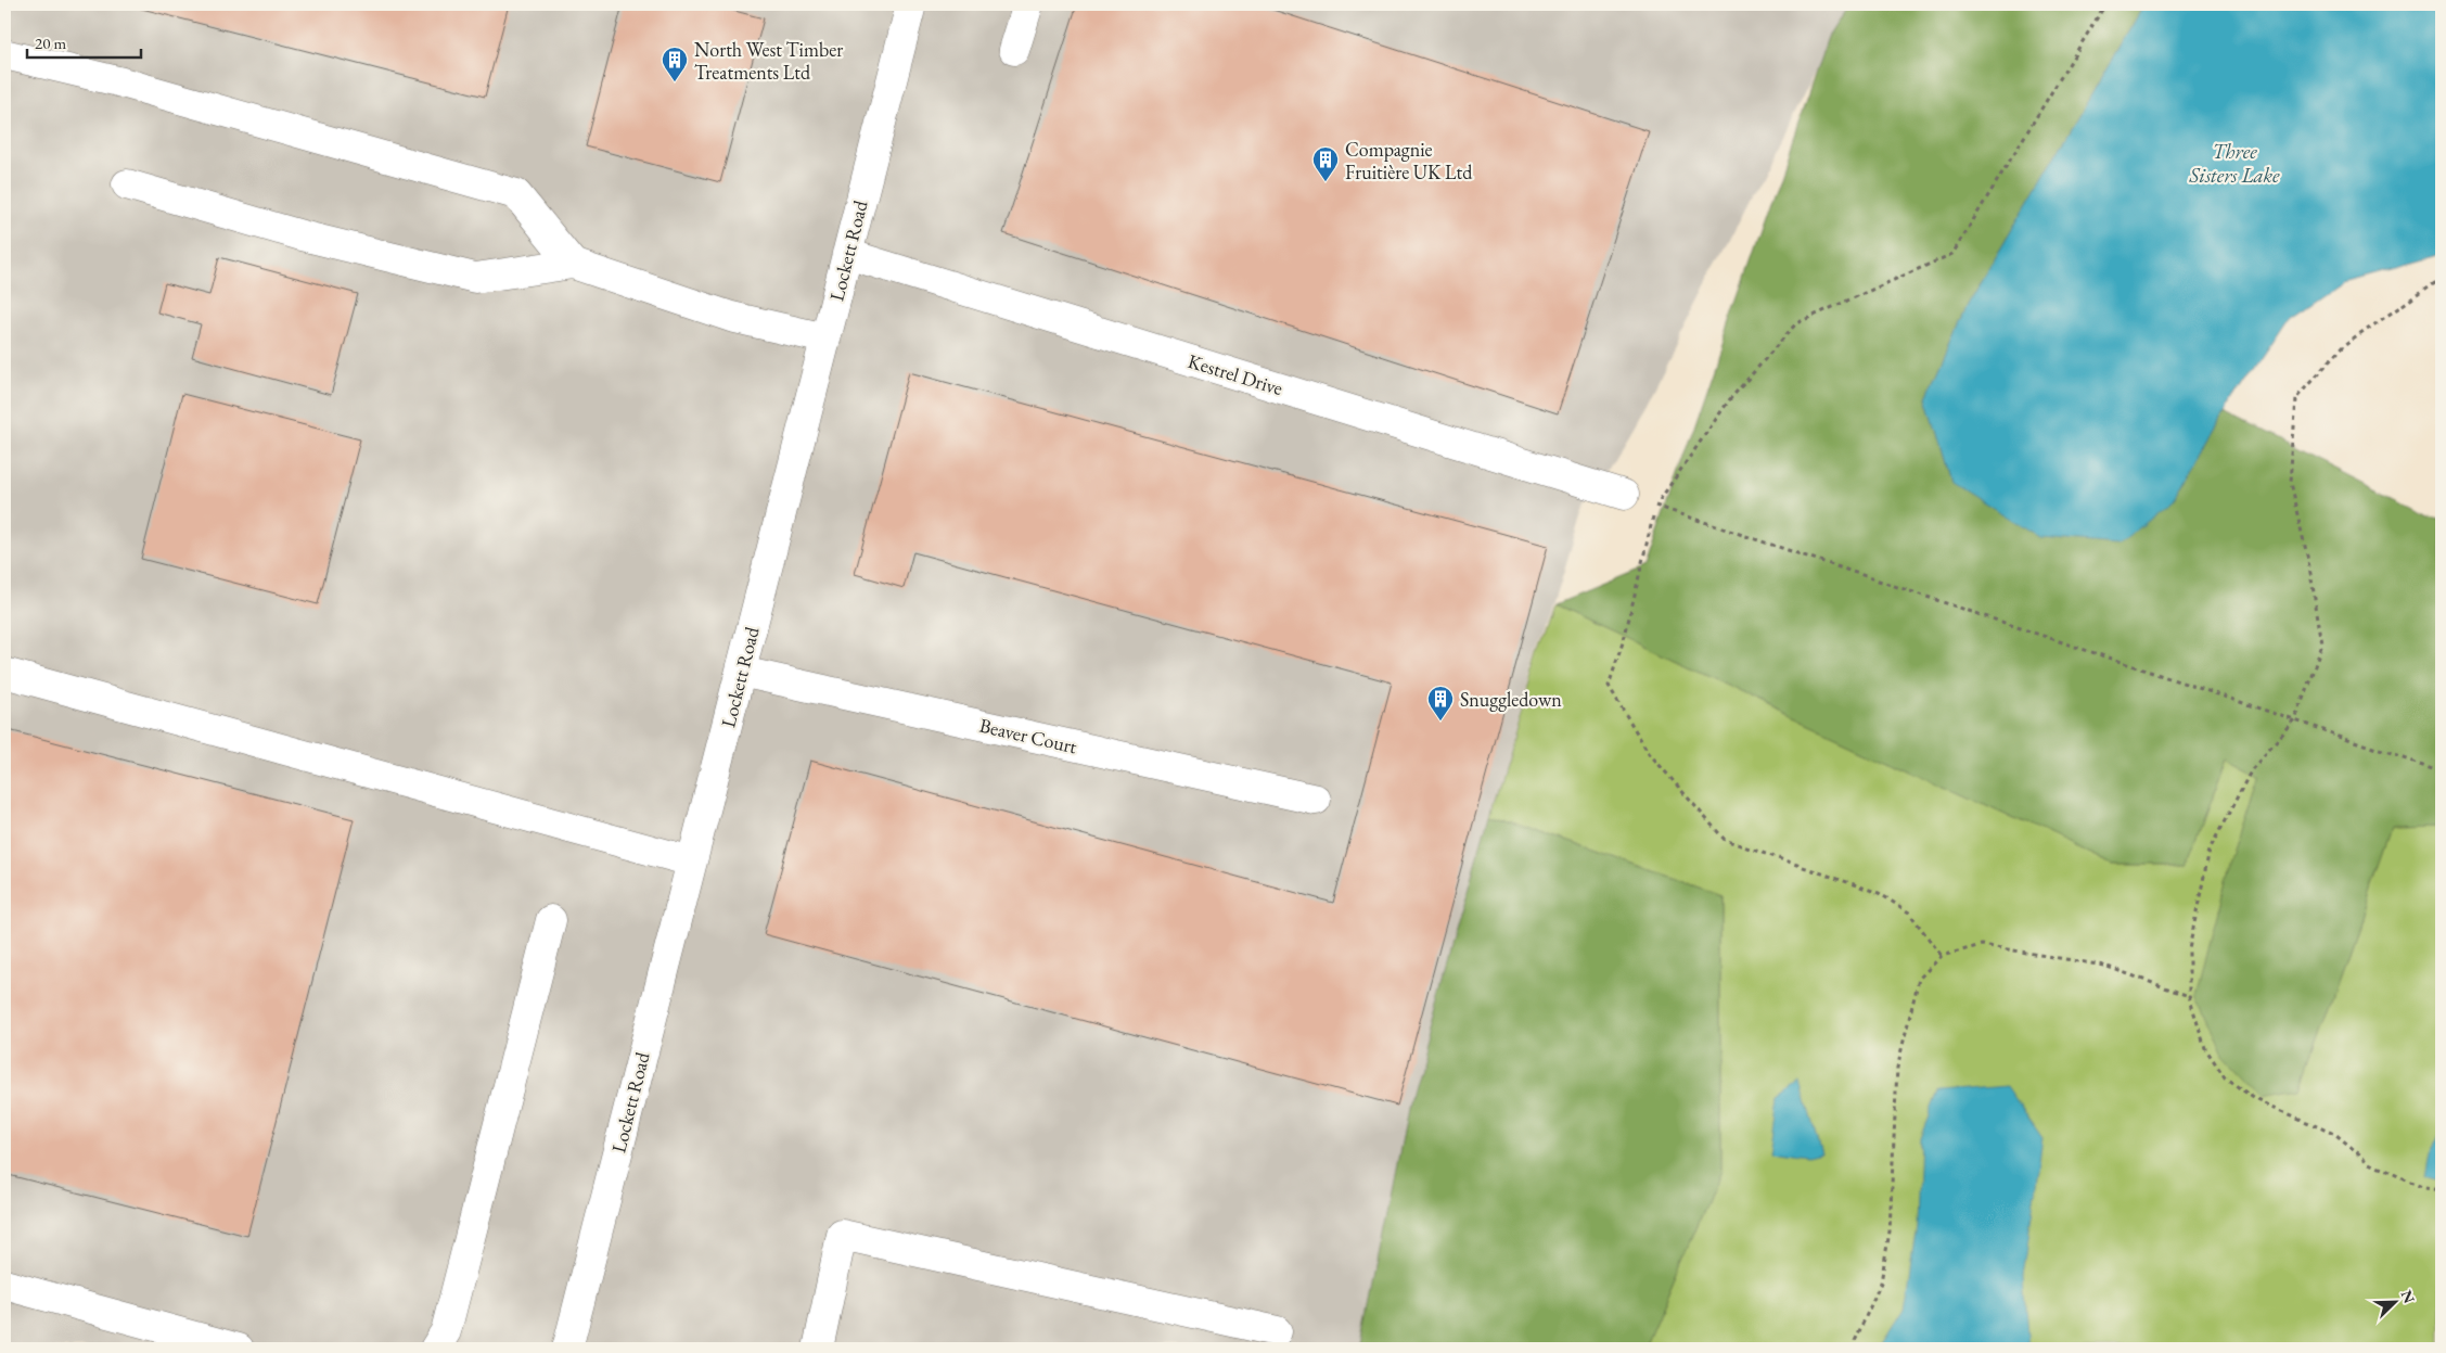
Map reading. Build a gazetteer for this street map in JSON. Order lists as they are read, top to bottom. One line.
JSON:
{"streets":{"street":["Lockett Road","Kestrel Drive","Beaver Court"]},"crossings":[["Lockett Road","Kestrel Drive"],["Lockett Road","Beaver Court"]],"water":["Three Sisters Lake"],"places":{"building":["North West Timber Treatments Ltd","Compagnie Fruitière UK Ltd","Snuggledown"]},"scale_bar":"20 m","north":"top right"}
